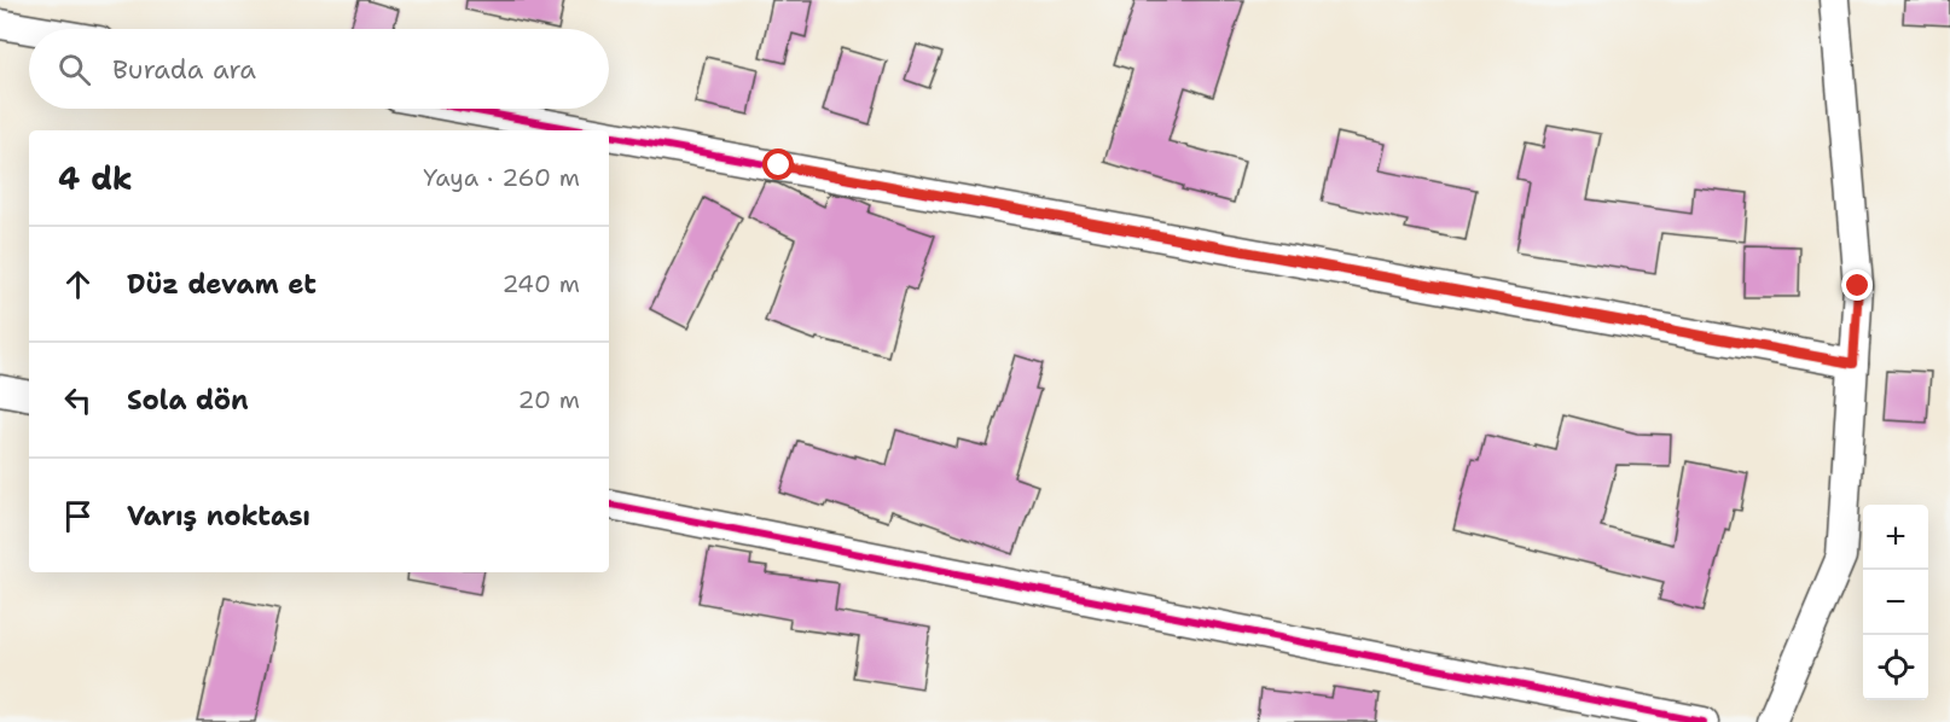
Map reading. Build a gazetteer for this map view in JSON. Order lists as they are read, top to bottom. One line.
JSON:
{"page":{"search":"Burada ara","heading":["4 dk","Yaya · 260 m"],"list":[["Düz devam et","240 m"],["Sola dön","20 m"],"Varış noktası"],"map_buttons":["+","−"]}}
